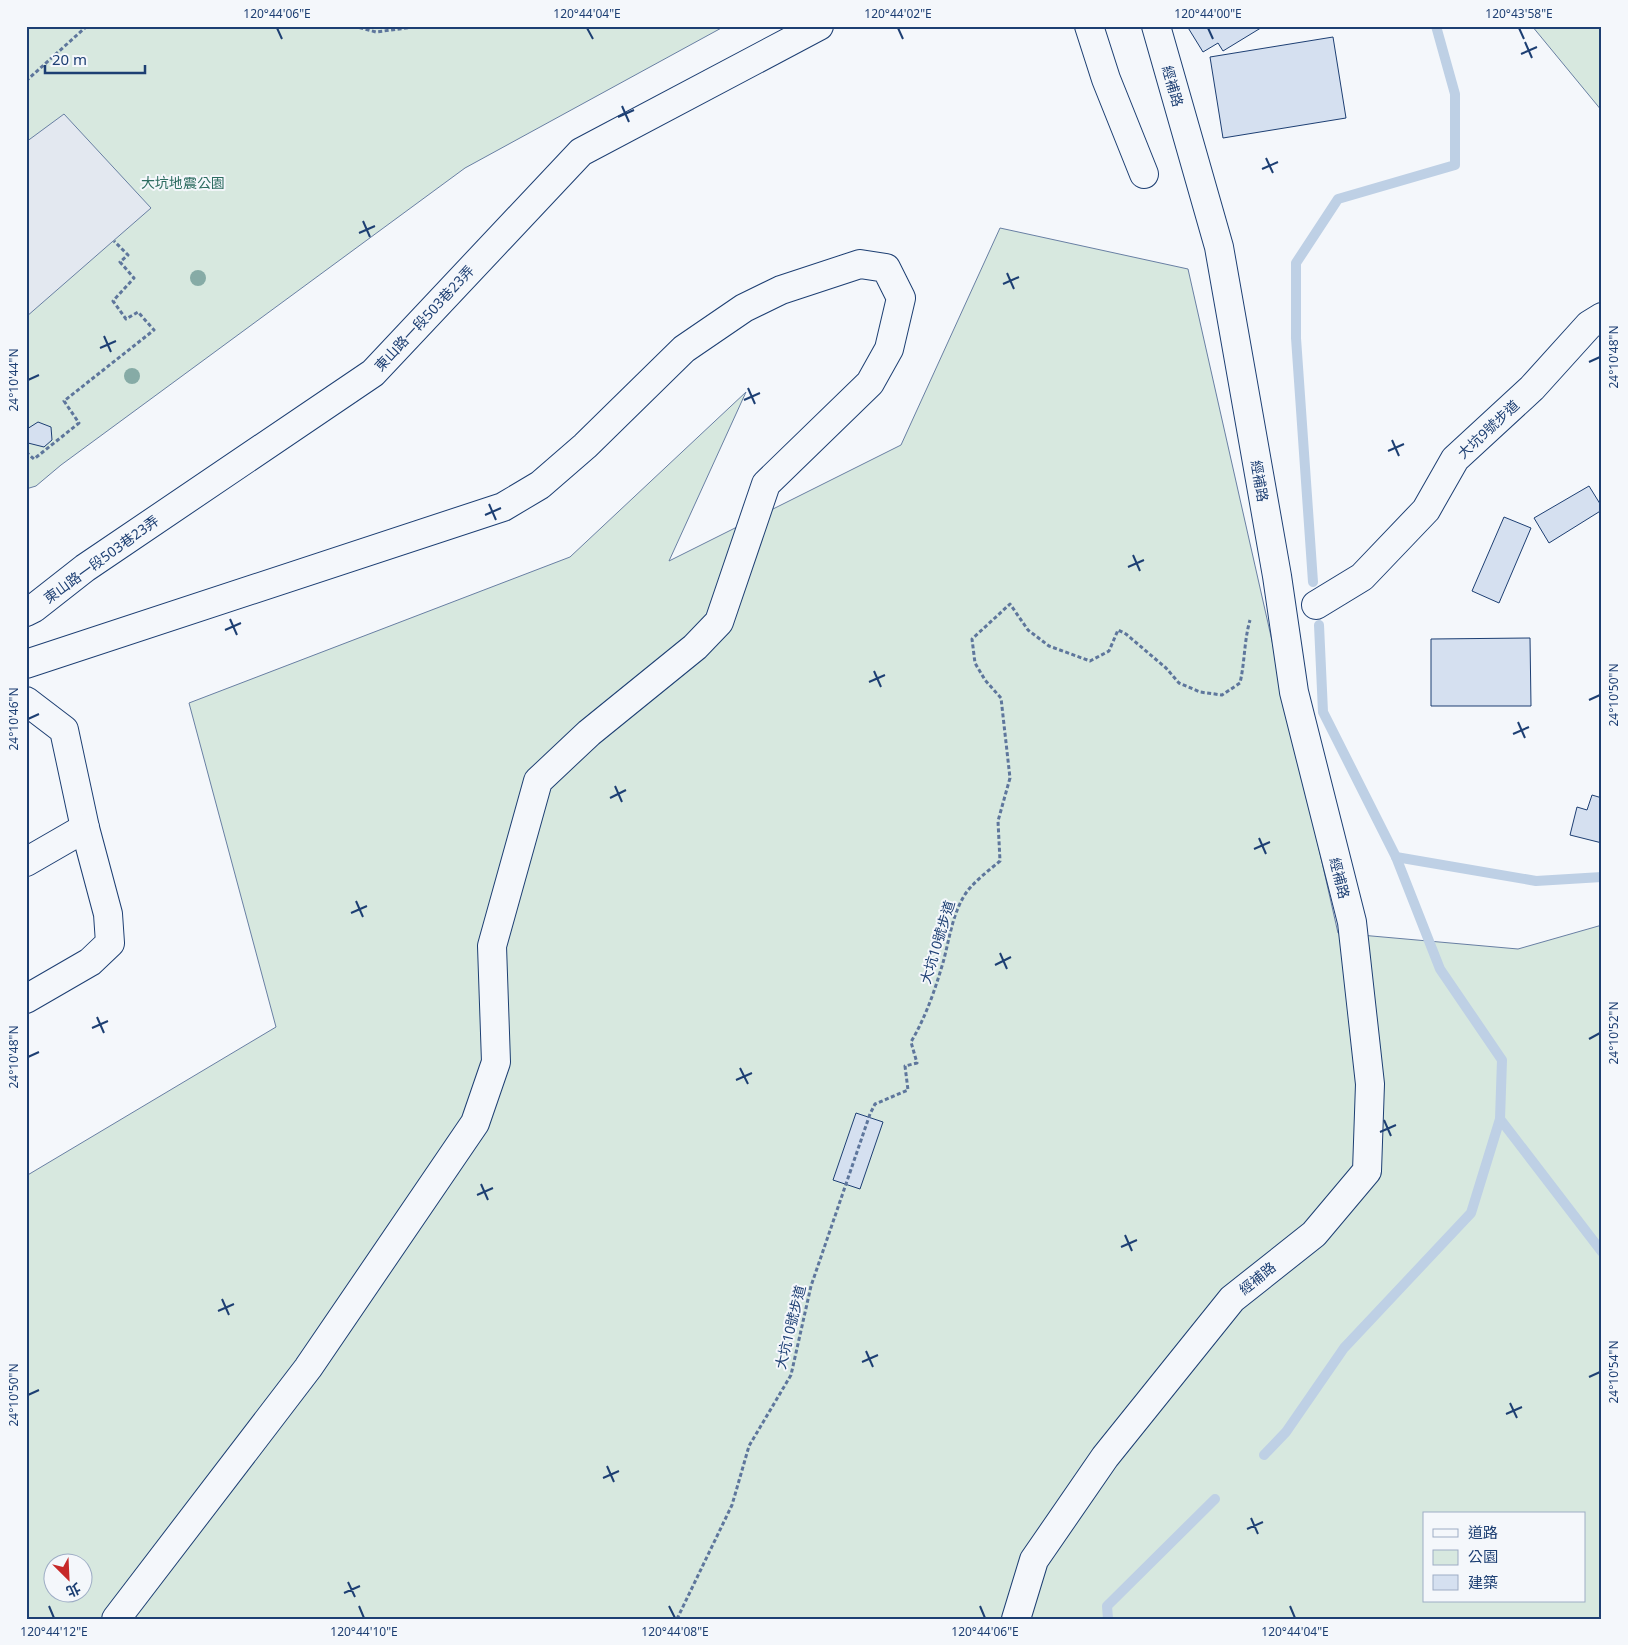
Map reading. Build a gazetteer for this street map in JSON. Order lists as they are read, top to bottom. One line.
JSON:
{"streets":{"street":["經補路","東山路一段503巷23弄","大坑9號步道"],"path":["大坑10號步道"]},"crossings":[["經補路","大坑10號步道"]],"parks":["大坑地震公園"],"legend":["道路","公園","建築"],"scale_bar":"20 m","north":"bottom right","coordinates":["120°44'06\"E","120°44'04\"E","120°44'02\"E","120°44'00\"E","120°43'58\"E","24°10'48\"N","24°10'44\"N","24°10'50\"N","24°10'46\"N","24°10'52\"N","24°10'54\"N","120°44'12\"E","120°44'10\"E","120°44'08\"E"]}
